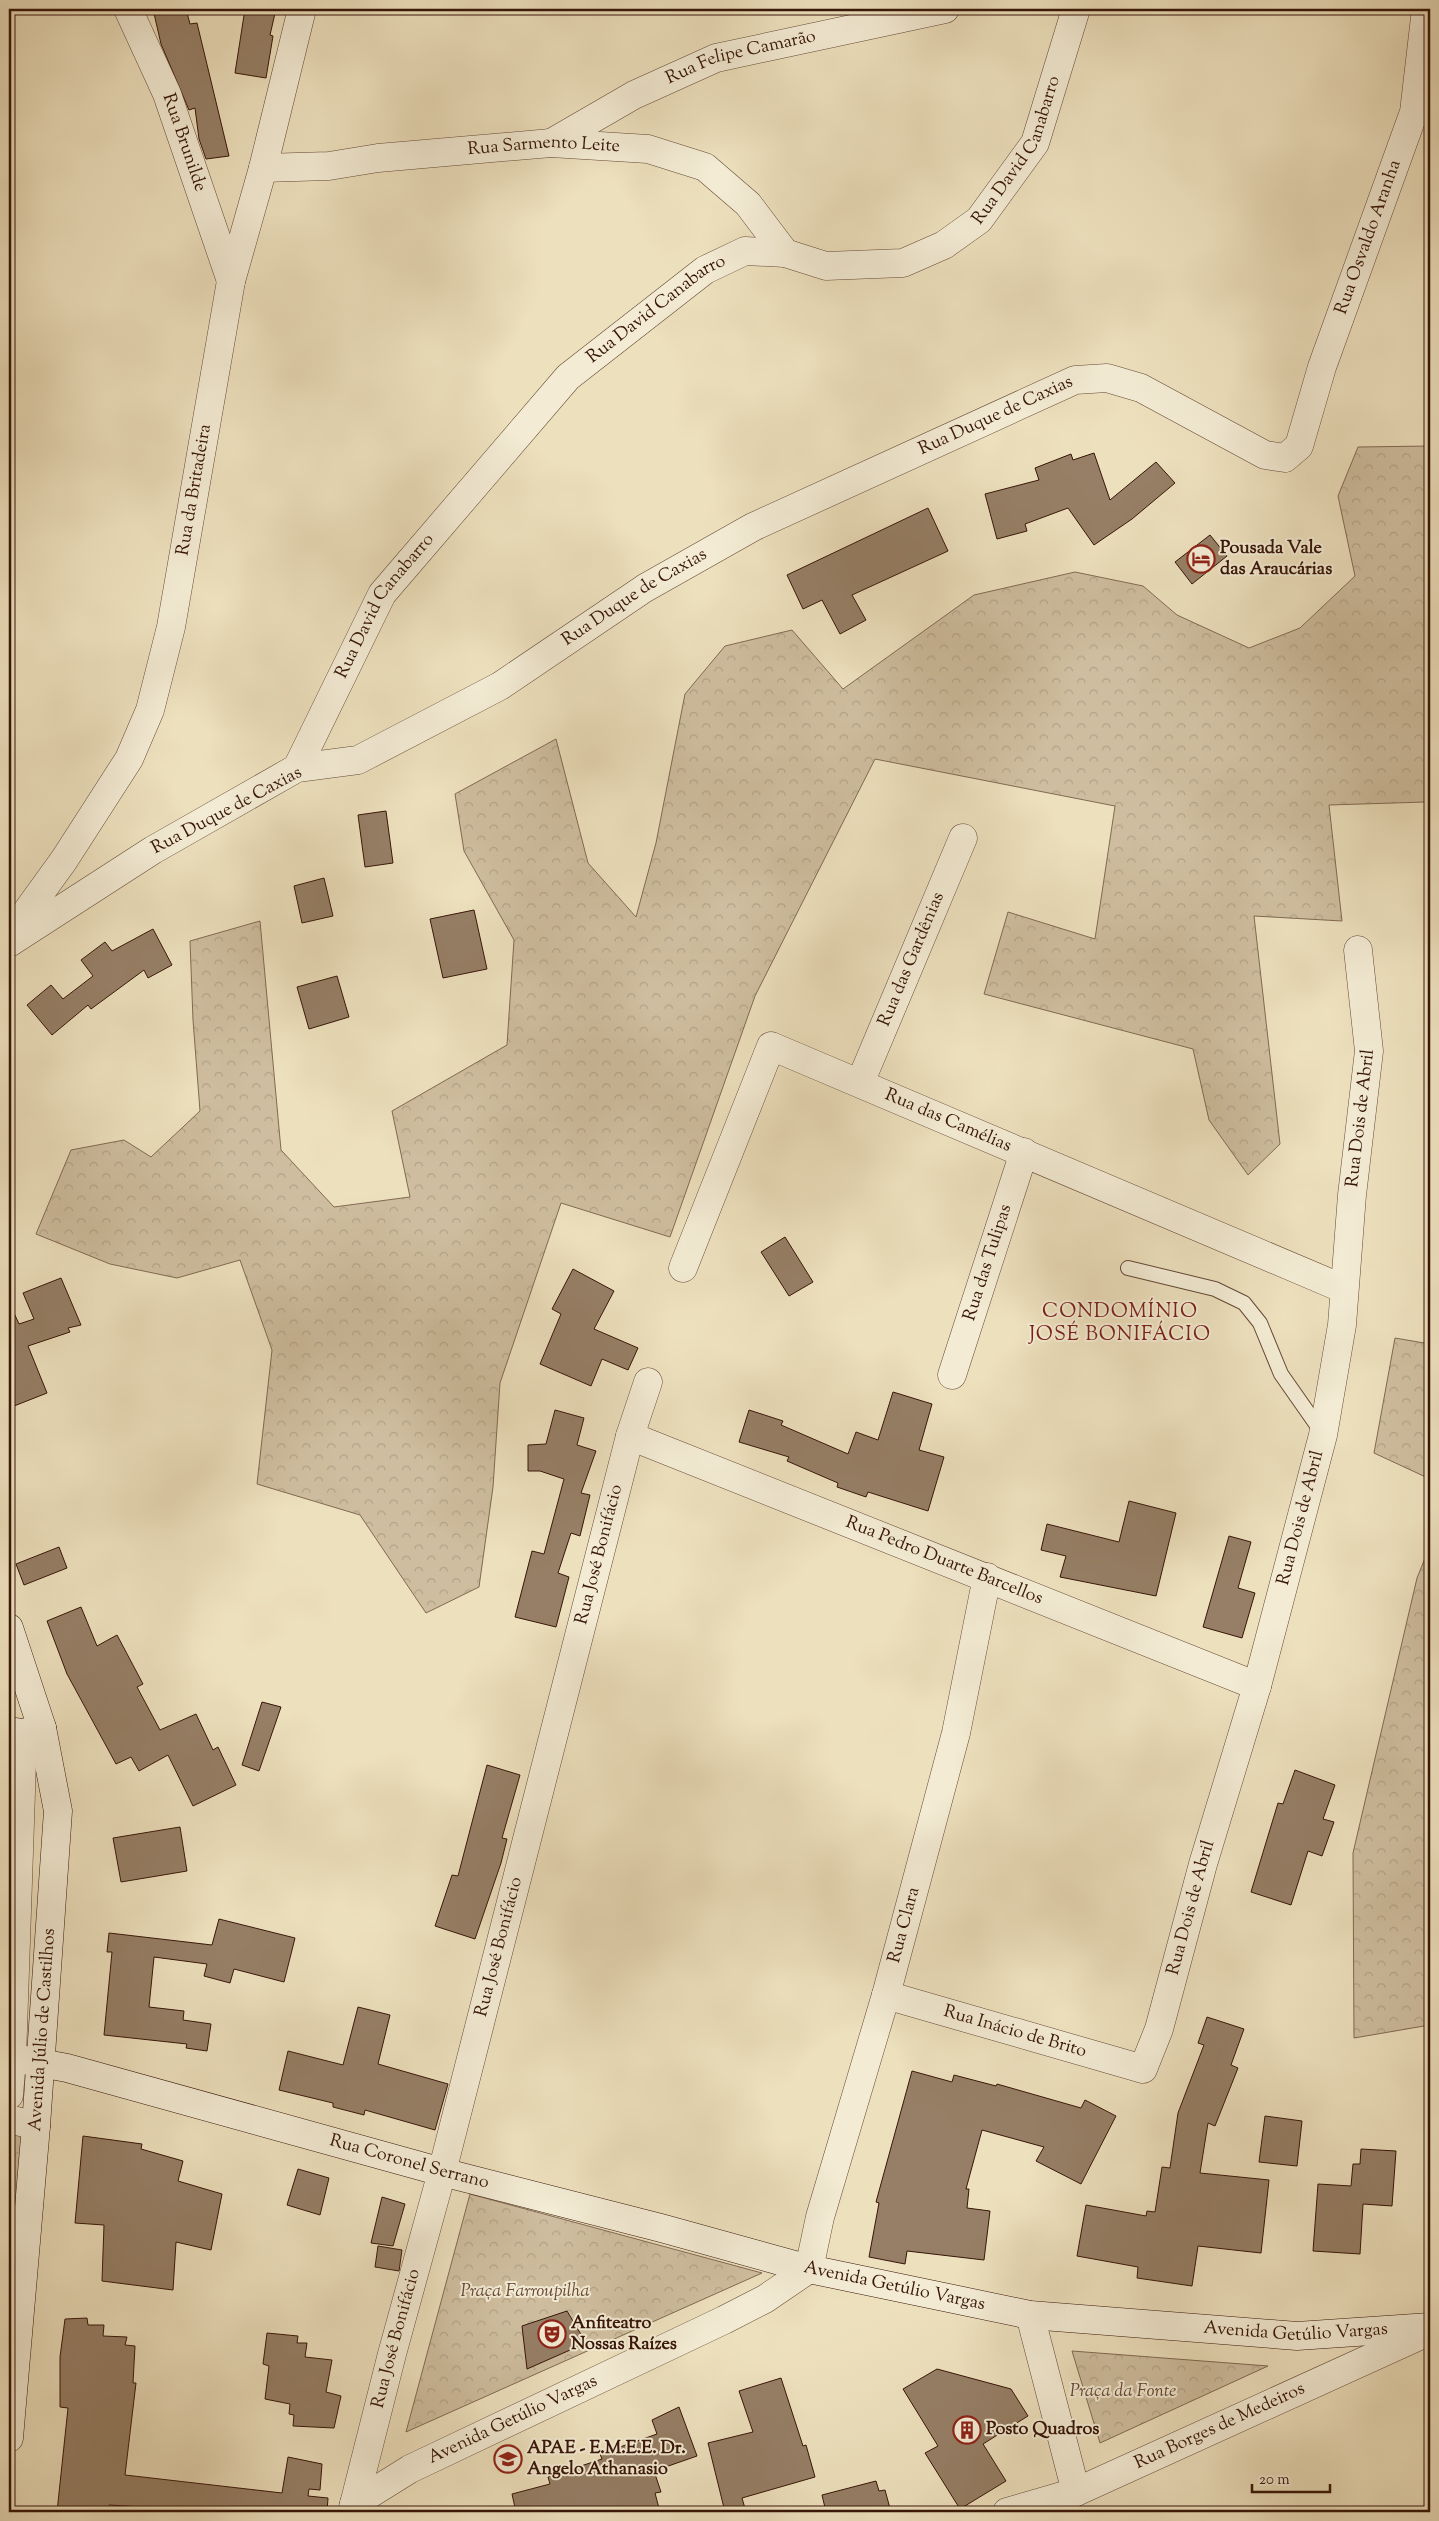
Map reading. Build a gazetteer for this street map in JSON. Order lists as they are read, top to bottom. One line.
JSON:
{"streets":{"street":["Rua Felipe Camarão","Rua Brunilde","Rua David Canabarro","Rua Sarmento Leite","Rua Osvaldo Aranha","Rua Duque de Caxias","Rua da Britadeira","Rua das Gardênias","Rua Dois de Abril","Rua das Camélias","Rua das Tulipas","Rua José Bonifácio","Rua Pedro Duarte Barcellos","Rua Clara","Avenida Júlio de Castilhos","Rua Inácio de Brito","Rua Coronel Serrano","Avenida Getúlio Vargas","Rua Borges de Medeiros"]},"crossings":[["Rua Felipe Camarão","Rua Sarmento Leite"],["Rua Brunilde","Rua da Britadeira"],["Rua David Canabarro","Rua Sarmento Leite"],["Rua David Canabarro","Rua Duque de Caxias"],["Rua Sarmento Leite","Rua da Britadeira"],["Rua Osvaldo Aranha","Rua Duque de Caxias"],["Rua das Gardênias","Rua das Camélias"],["Rua Dois de Abril","Rua das Camélias"],["Rua Dois de Abril","Rua Pedro Duarte Barcellos"],["Rua Dois de Abril","Rua Inácio de Brito"],["Rua das Camélias","Rua das Tulipas"],["Rua José Bonifácio","Rua Pedro Duarte Barcellos"],["Rua José Bonifácio","Rua Coronel Serrano"],["Rua José Bonifácio","Avenida Getúlio Vargas"],["Rua Pedro Duarte Barcellos","Rua Clara"],["Rua Clara","Rua Inácio de Brito"],["Rua Clara","Rua Coronel Serrano"],["Rua Clara","Avenida Getúlio Vargas"],["Avenida Júlio de Castilhos","Rua Coronel Serrano"],["Rua Coronel Serrano","Avenida Getúlio Vargas"]],"districts":["CONDOMÍNIO JOSÉ BONIFÁCIO"],"parks":["Praça Farroupilha","Praça da Fonte"],"places":{"hotel":["Pousada Vale das Araucárias"],"theatre":["Anfiteatro Nossas Raízes"],"building":["Posto Quadros"],"school or university":["APAE - E.M.E.E. Dr. Angelo Athanasio"]},"scale_bar":"20 m"}
